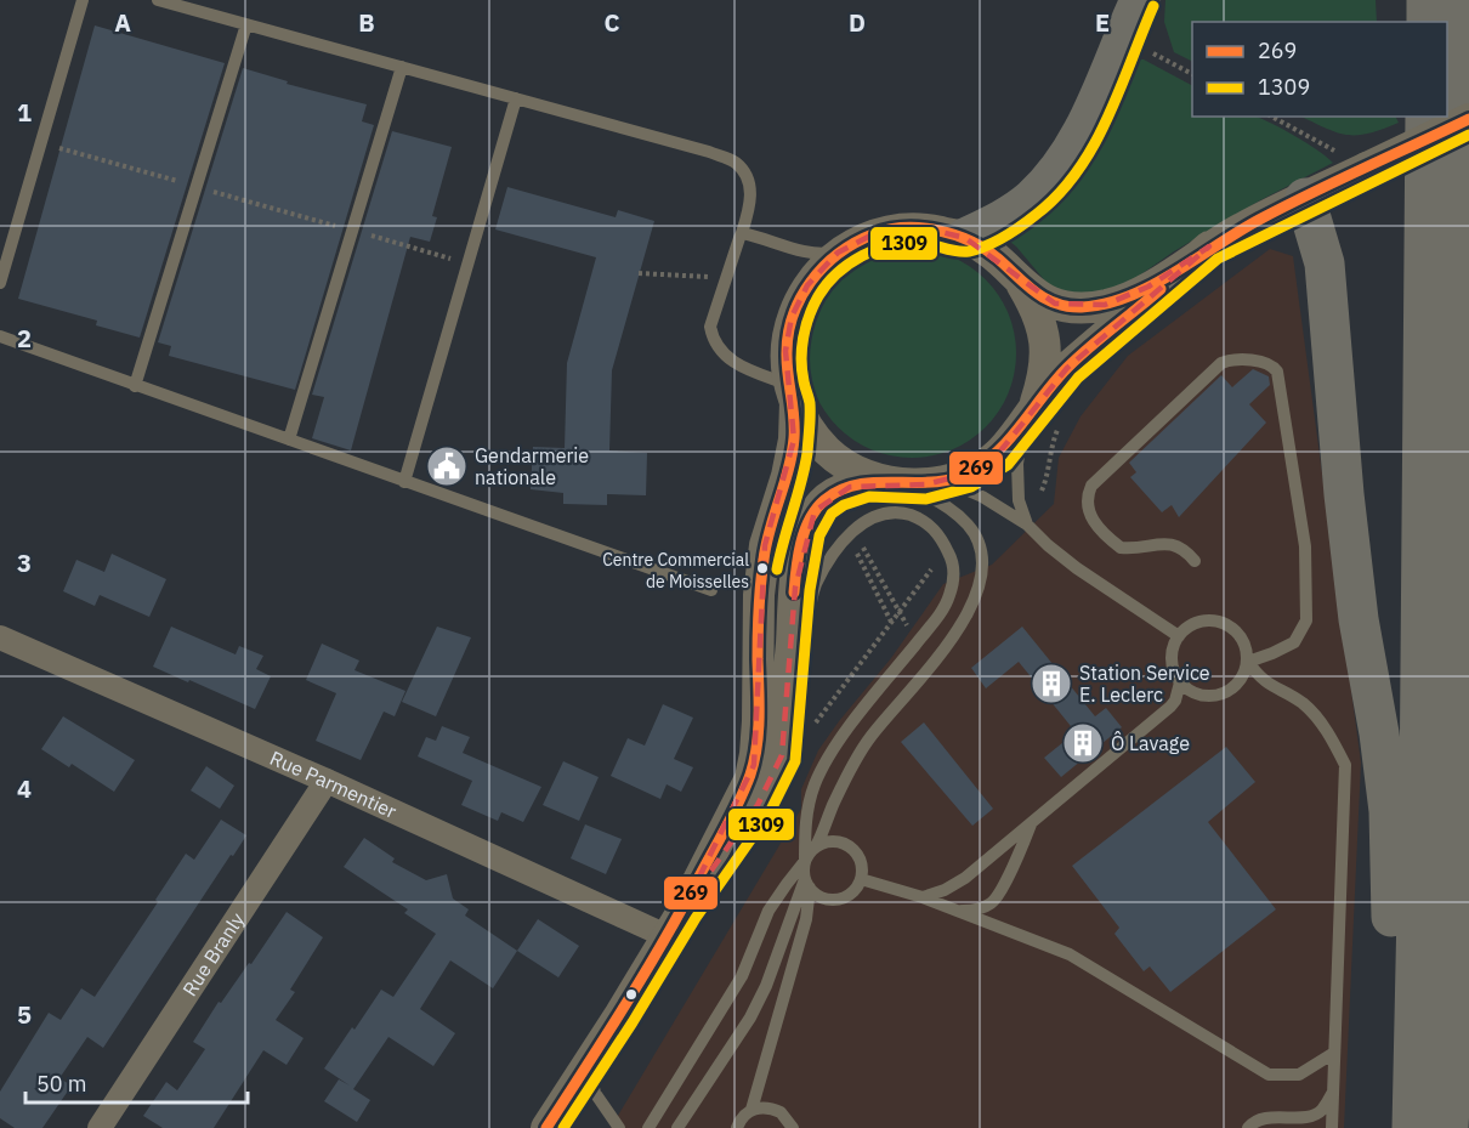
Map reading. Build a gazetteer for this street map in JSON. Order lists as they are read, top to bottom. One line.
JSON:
{"streets":{"street":["Rue Parmentier","Rue Branly"]},"crossings":[["Rue Parmentier","Rue Branly"]],"places":{"public building":["Gendarmerie nationale"],"other":["Centre Commercial de Moisselles"],"building":["Station Service E. Leclerc","Ô Lavage"]},"lines":["transit line 1309","transit line 269"],"legend":["269","1309"],"scale_bar":"50 m","grid":{"columns":["A","B","C","D","E"],"rows":["1","2","3","4","5"]}}
